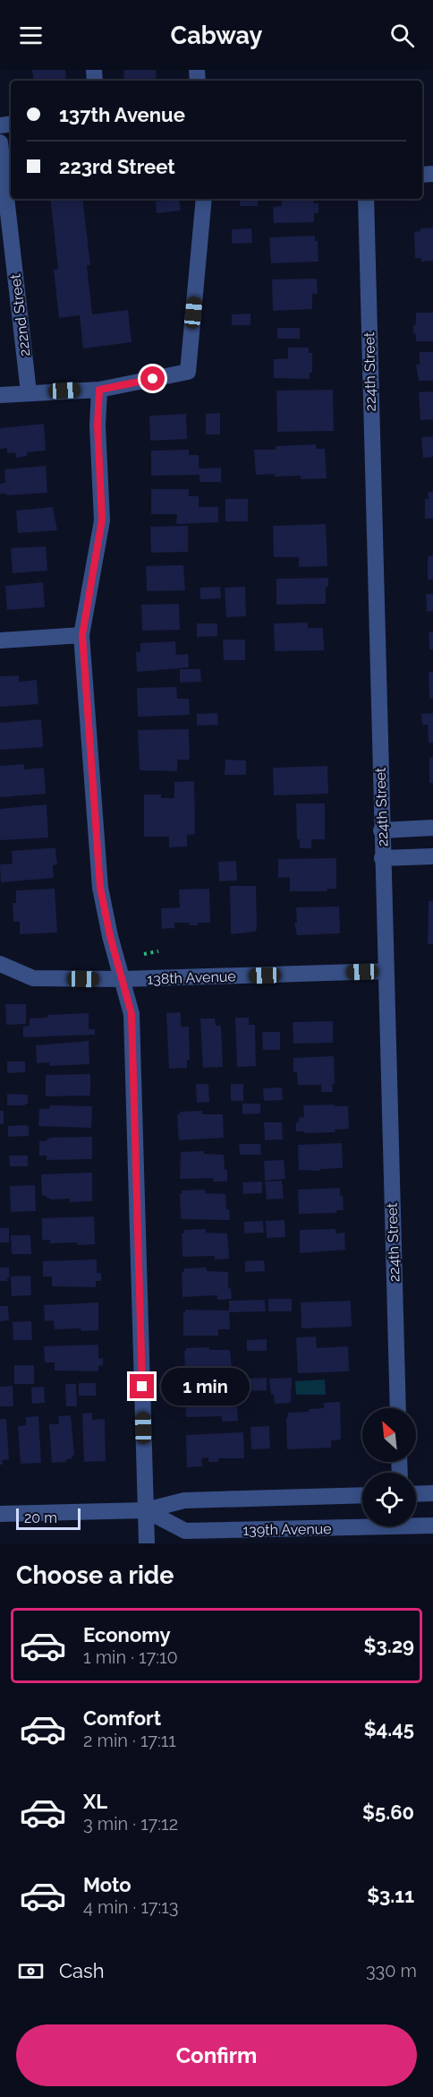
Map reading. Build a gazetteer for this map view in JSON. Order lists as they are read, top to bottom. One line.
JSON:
{"streets":{"street":["222nd Street","224th Street","138th Avenue","139th Avenue"]},"crossings":[["224th Street","138th Avenue"]],"scale_bar":"20 m","north":"top left","page":{"header":"Cabway","banner":["137th Avenue","223rd Street"],"bubble":"1 min","scale":"20 m","heading":"Choose a ride","list":[{"name":"Economy","note":"1 min · 17:10","value":"$3.29"},{"name":"Comfort","note":"2 min · 17:11","value":"$4.45"},{"name":"XL","note":"3 min · 17:12","value":"$5.60"},{"name":"Moto","note":"4 min · 17:13","value":"$3.11"}],"pay":["Cash","330 m"],"buttons":"Confirm"}}
